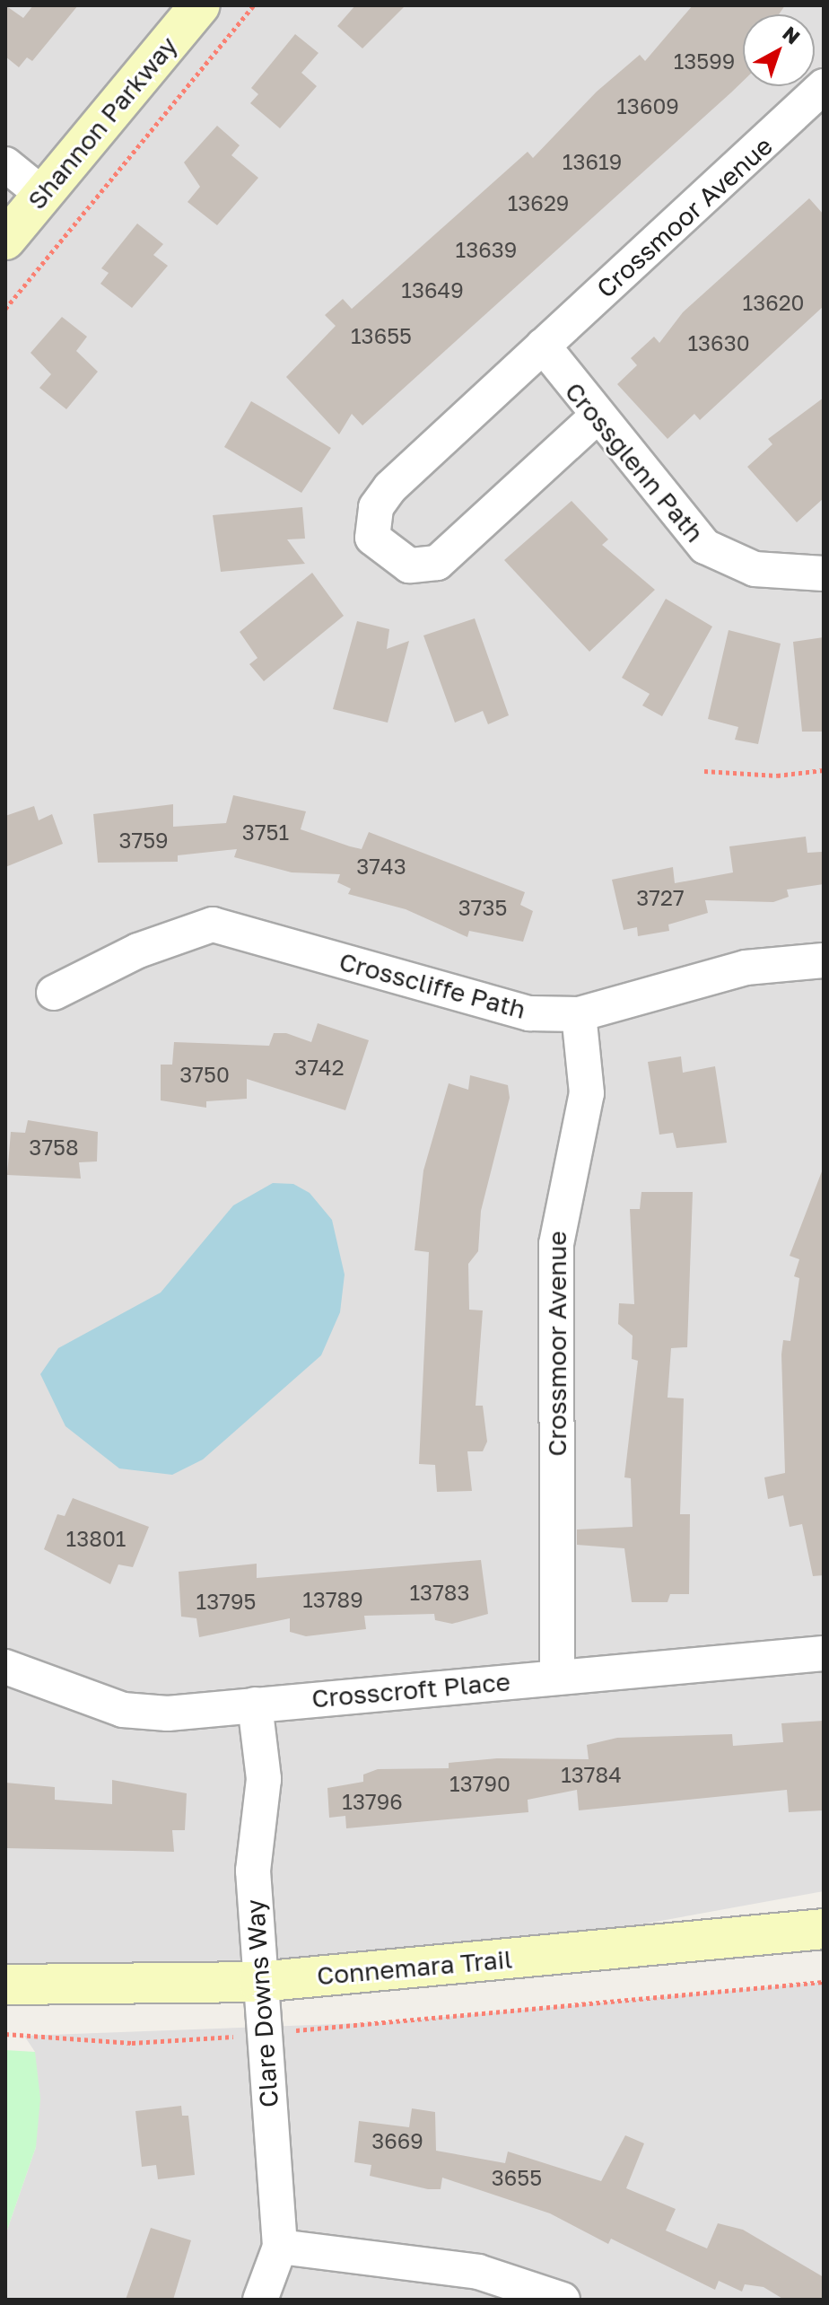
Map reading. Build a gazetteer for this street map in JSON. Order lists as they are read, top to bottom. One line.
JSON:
{"streets":{"street":["Shannon Parkway","Crossmoor Avenue","Crossglenn Path","Crosscliffe Path","Crosscroft Place","Connemara Trail","Clare Downs Way"]},"crossings":[["Crossmoor Avenue","Crossglenn Path"],["Crossmoor Avenue","Crosscliffe Path"],["Crossmoor Avenue","Crosscroft Place"],["Crosscroft Place","Clare Downs Way"],["Connemara Trail","Clare Downs Way"]],"house_numbers":["13599","13609","13619","13629","13639","13649","13620","13655","13630","3751","3759","3743","3727","3735","3742","3750","3758","13801","13783","13789","13795","13784","13790","13796","3669","3655"],"north":"top right"}
